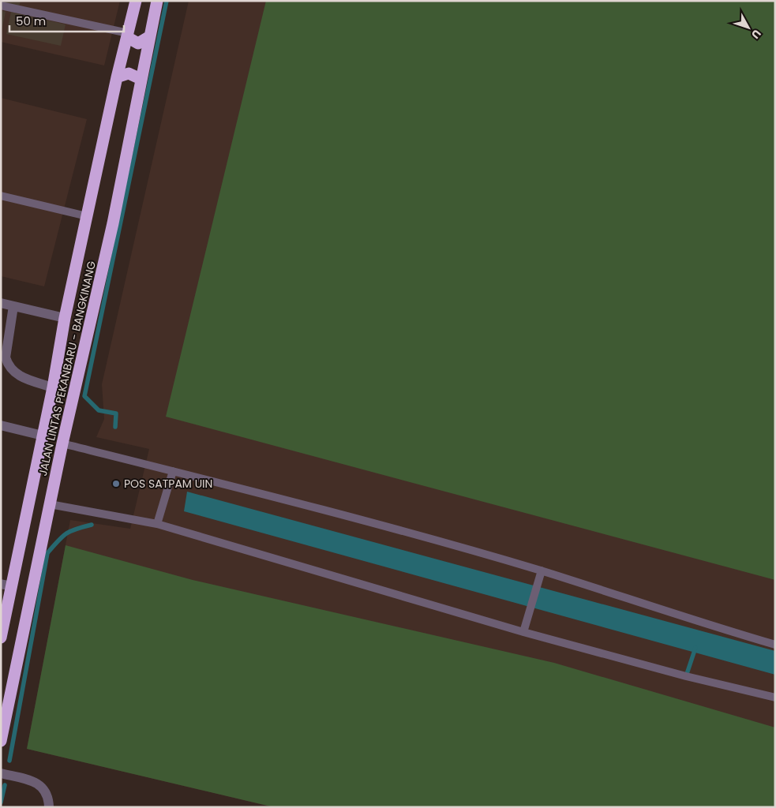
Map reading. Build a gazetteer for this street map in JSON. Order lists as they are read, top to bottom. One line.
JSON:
{"streets":{"highway":["JALAN LINTAS PEKANBARU - BANGKINANG"]},"places":["POS SATPAM UIN"],"scale_bar":"50 m","north":"bottom right"}
